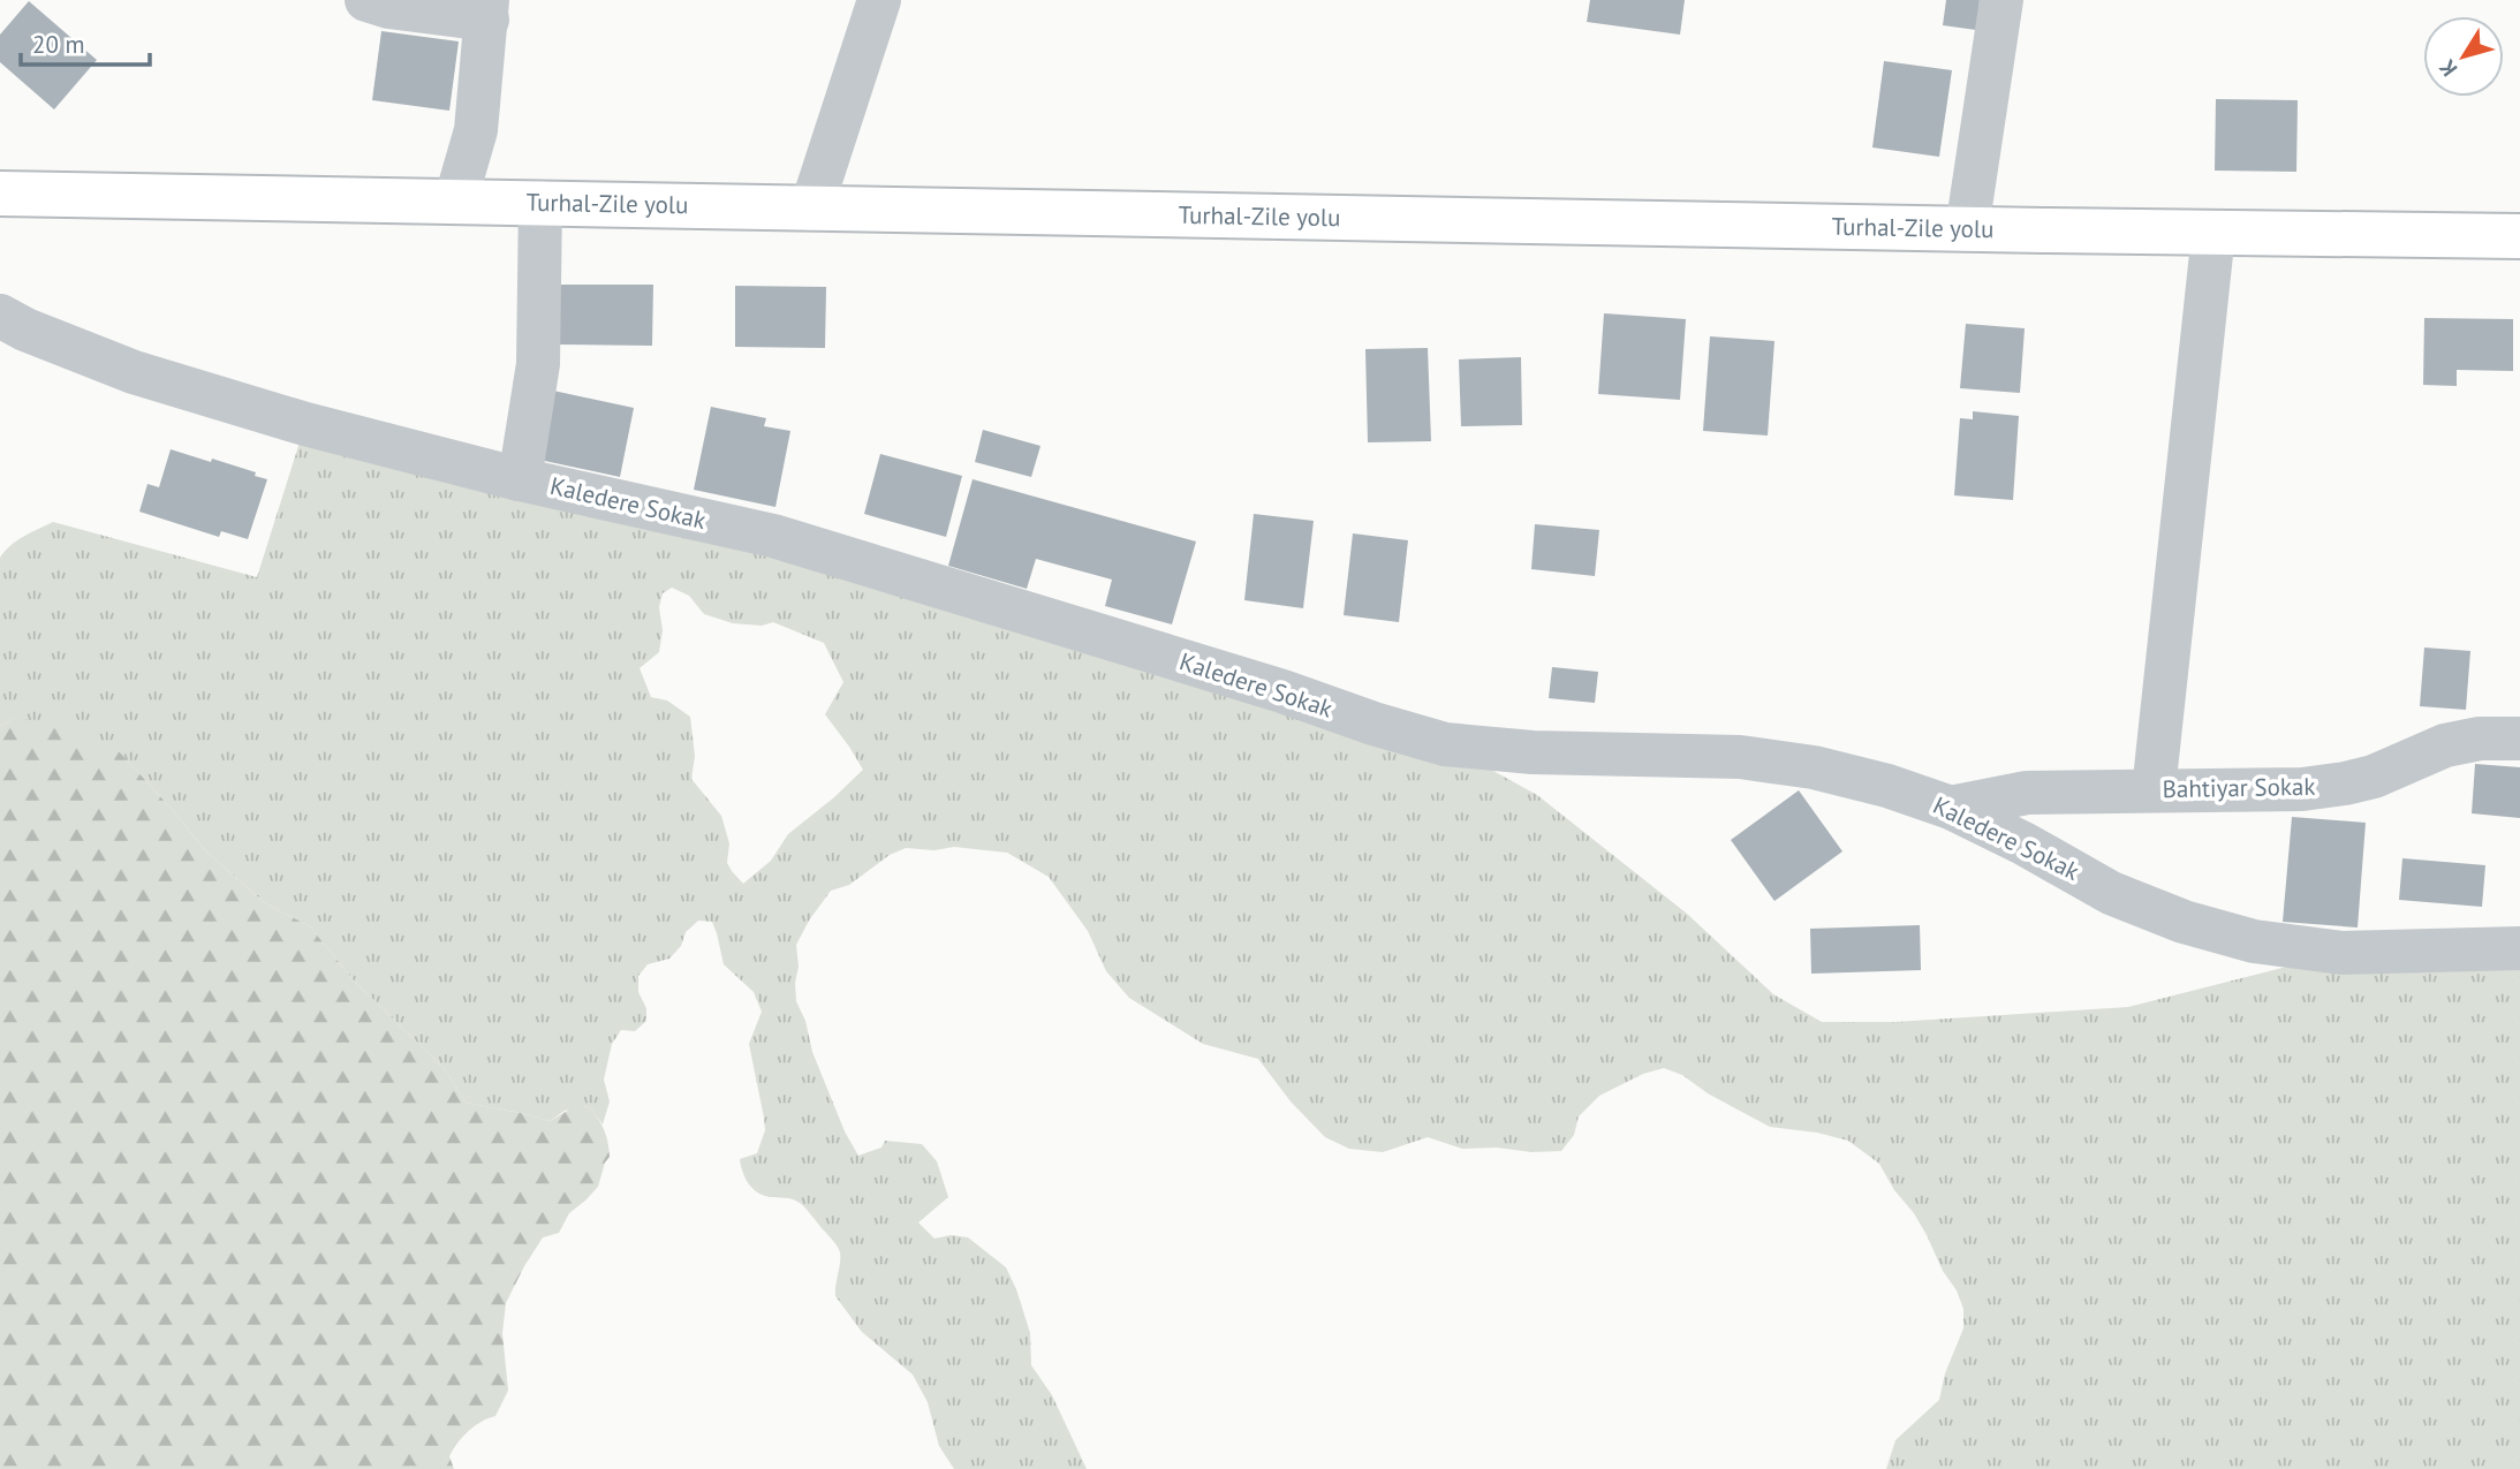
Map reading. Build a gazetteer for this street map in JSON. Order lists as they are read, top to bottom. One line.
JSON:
{"streets":{"main road":["Turhal-Zile yolu"],"street":["Kaledere Sokak","Bahtiyar Sokak"]},"crossings":[["Kaledere Sokak","Bahtiyar Sokak"]],"scale_bar":"20 m","north":"bottom left"}
